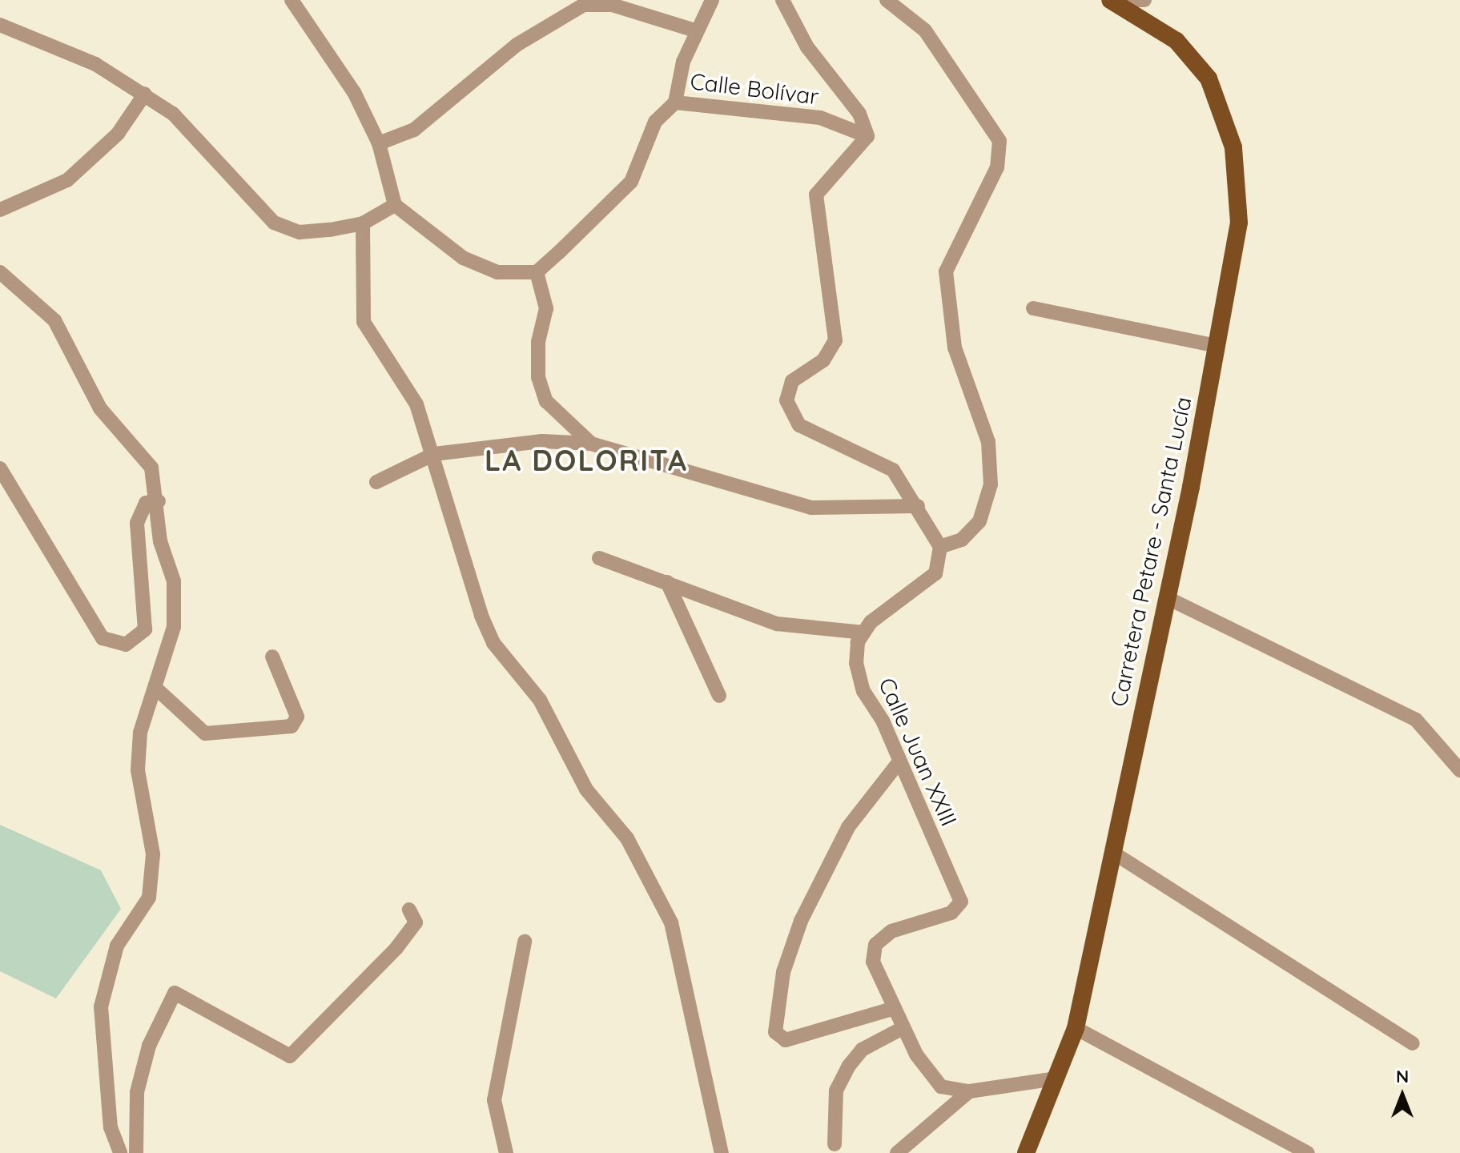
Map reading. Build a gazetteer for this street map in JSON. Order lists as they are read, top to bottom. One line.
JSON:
{"streets":{"main road":["Carretera Petare - Santa Lucía"],"street":["Calle Bolívar","Calle Juan XXIII"]},"crossings":[["Carretera Petare - Santa Lucía","Calle Juan XXIII"]],"districts":["LA DOLORITA"],"north":"top"}
